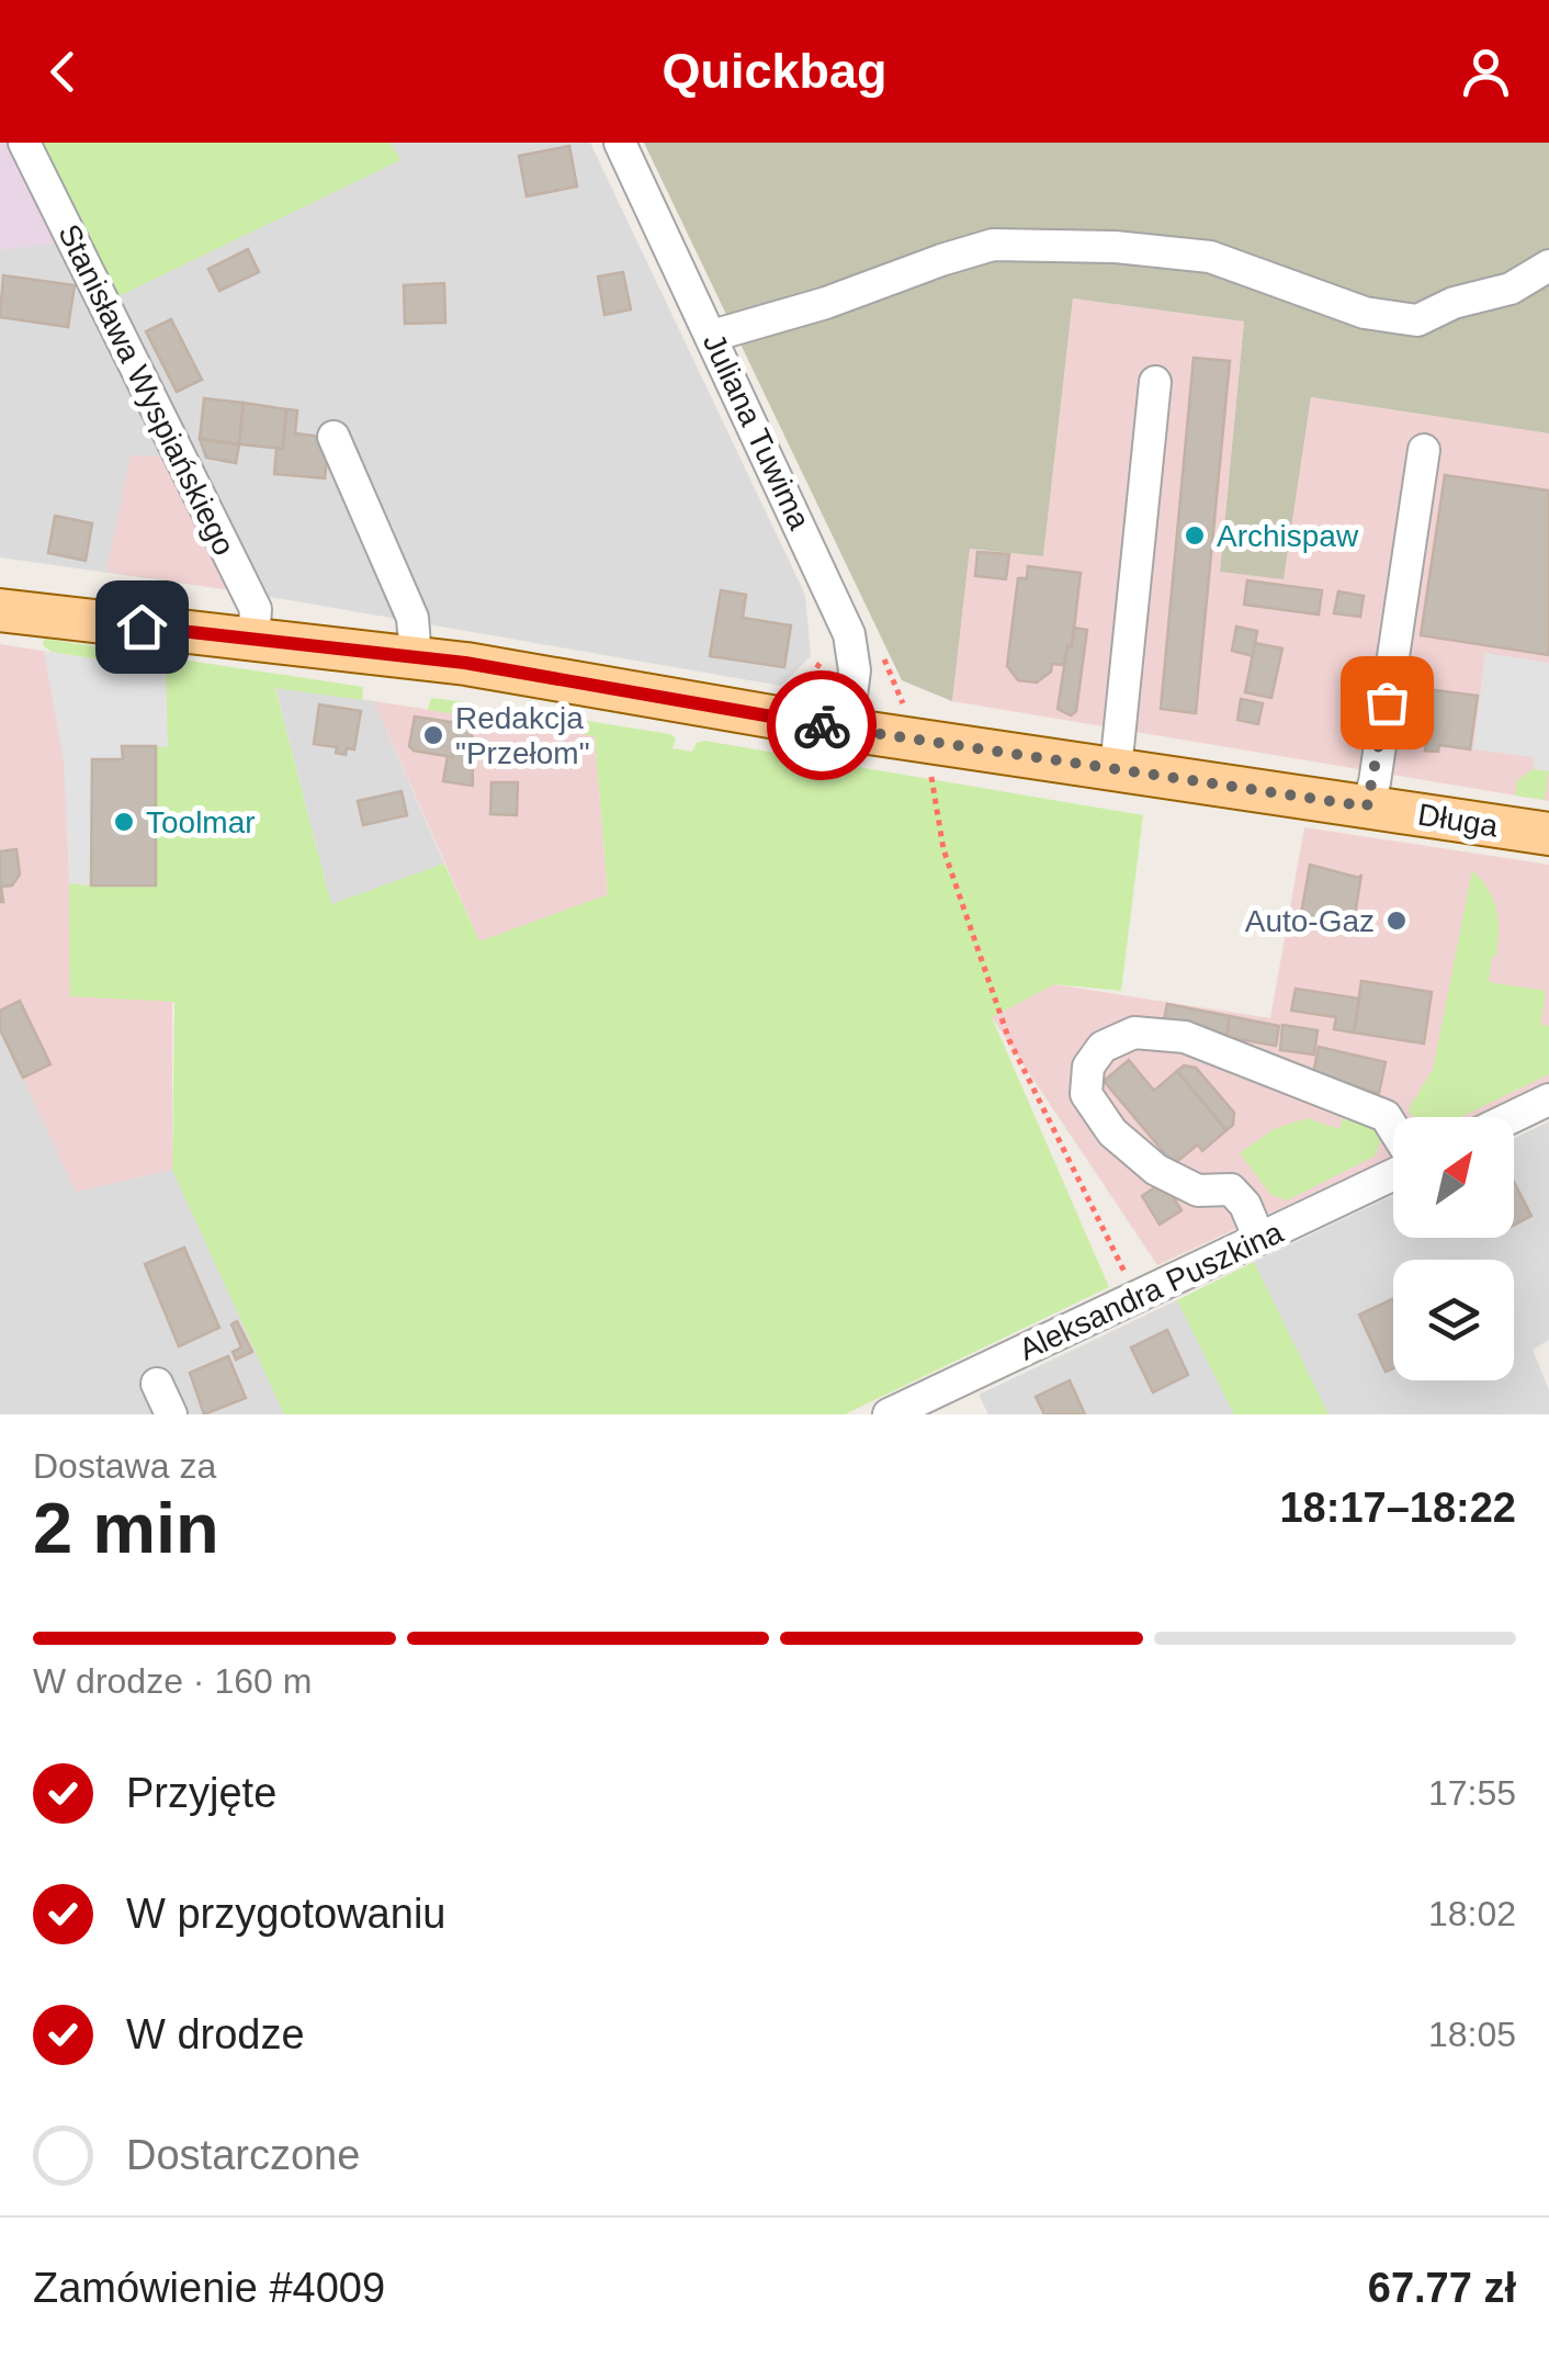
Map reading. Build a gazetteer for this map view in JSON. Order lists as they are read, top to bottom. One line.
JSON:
{"streets":{"main road":["Długa"],"street":["Stanisława Wyspiańskiego","Juliana Tuwima","Aleksandra Puszkina"]},"crossings":[["Stanisława Wyspiańskiego","Długa"],["Juliana Tuwima","Długa"]],"places":["Archispaw","Redakcja \"Przełom\"","Toolmar","Auto-Gaz"],"north":"top right","page":{"header":"Quickbag","heading":["2 min","Dostawa za","18:17–18:22"],"panel":["Zamówienie #4009","67.77 zł"],"bar":"W drodze · 160 m","list":[["Przyjęte","17:55"],["W przygotowaniu","18:02"],["W drodze","18:05"],"Dostarczone"]}}
